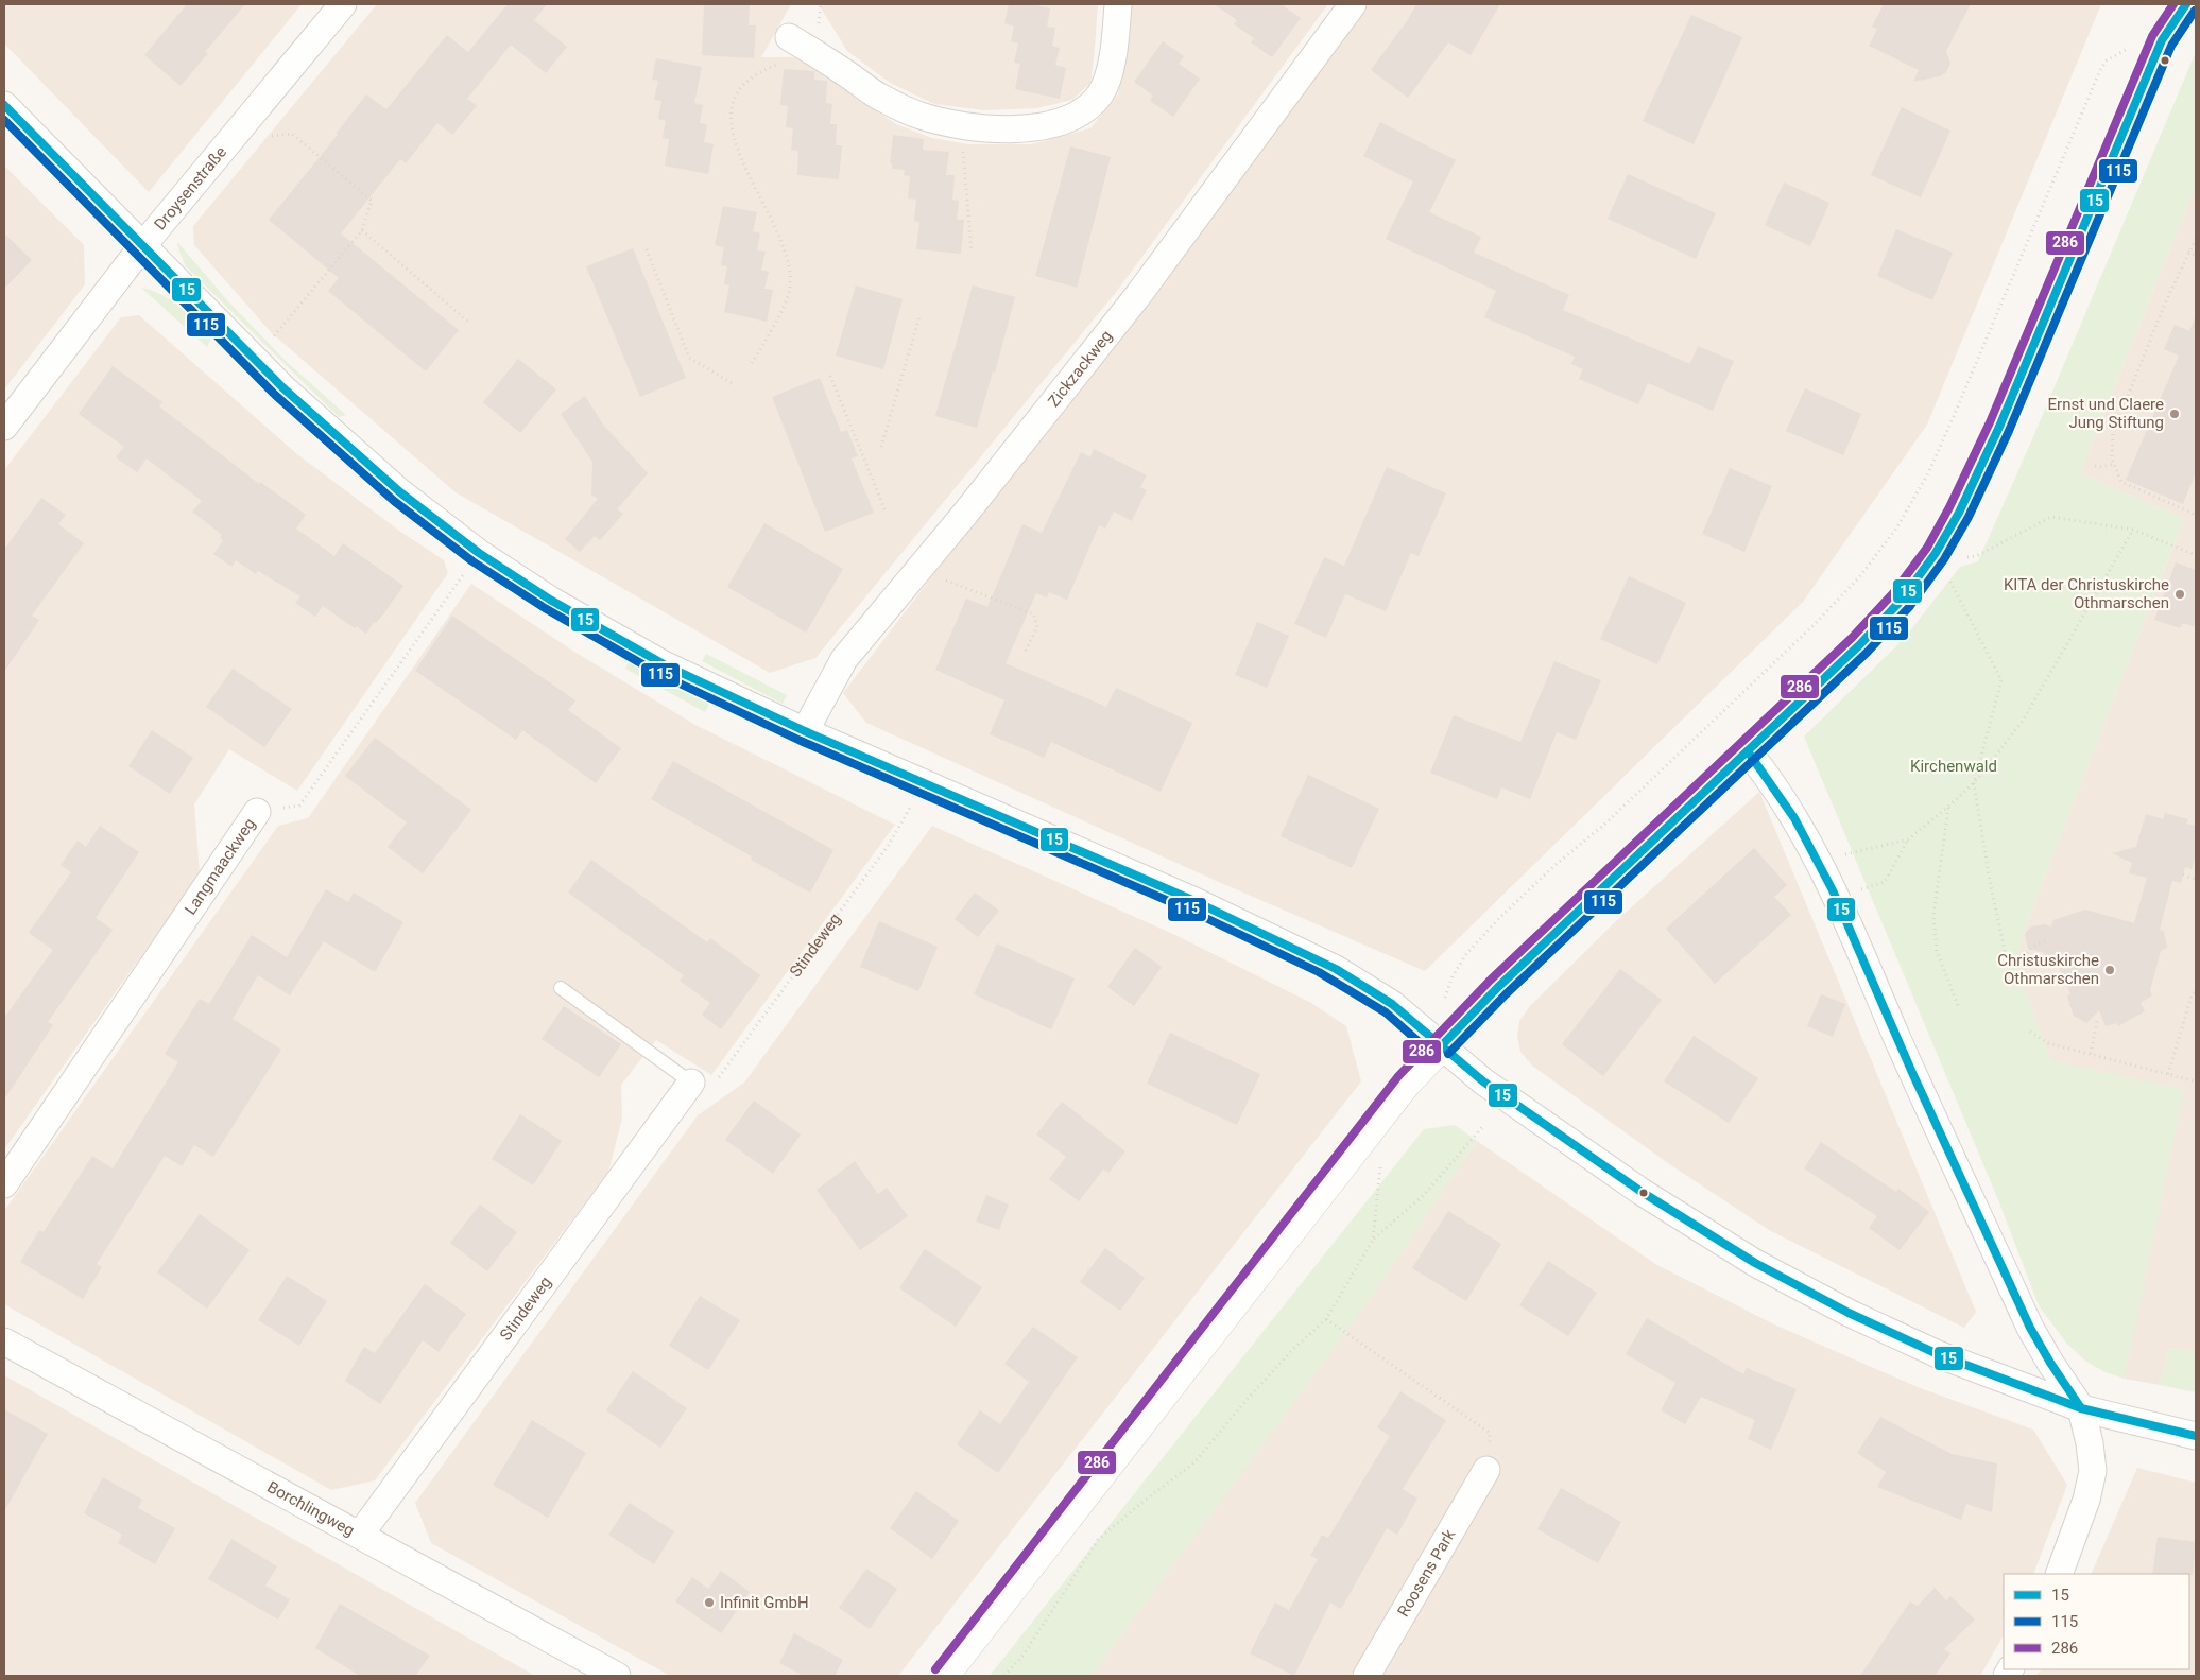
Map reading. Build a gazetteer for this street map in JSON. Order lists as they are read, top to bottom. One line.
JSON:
{"streets":{"street":["Droysenstraße","Zickzackweg","Langmaackweg","Stindeweg","Borchlingweg","Roosens Park"]},"crossings":[["Stindeweg","Borchlingweg"]],"parks":["Kirchenwald"],"places":["Ernst und Claere Jung Stiftung","KITA der Christuskirche Othmarschen","Christuskirche Othmarschen","Infinit GmbH"],"lines":["transit line 15","transit line 286","transit line 115"],"legend":["15","115","286"]}
